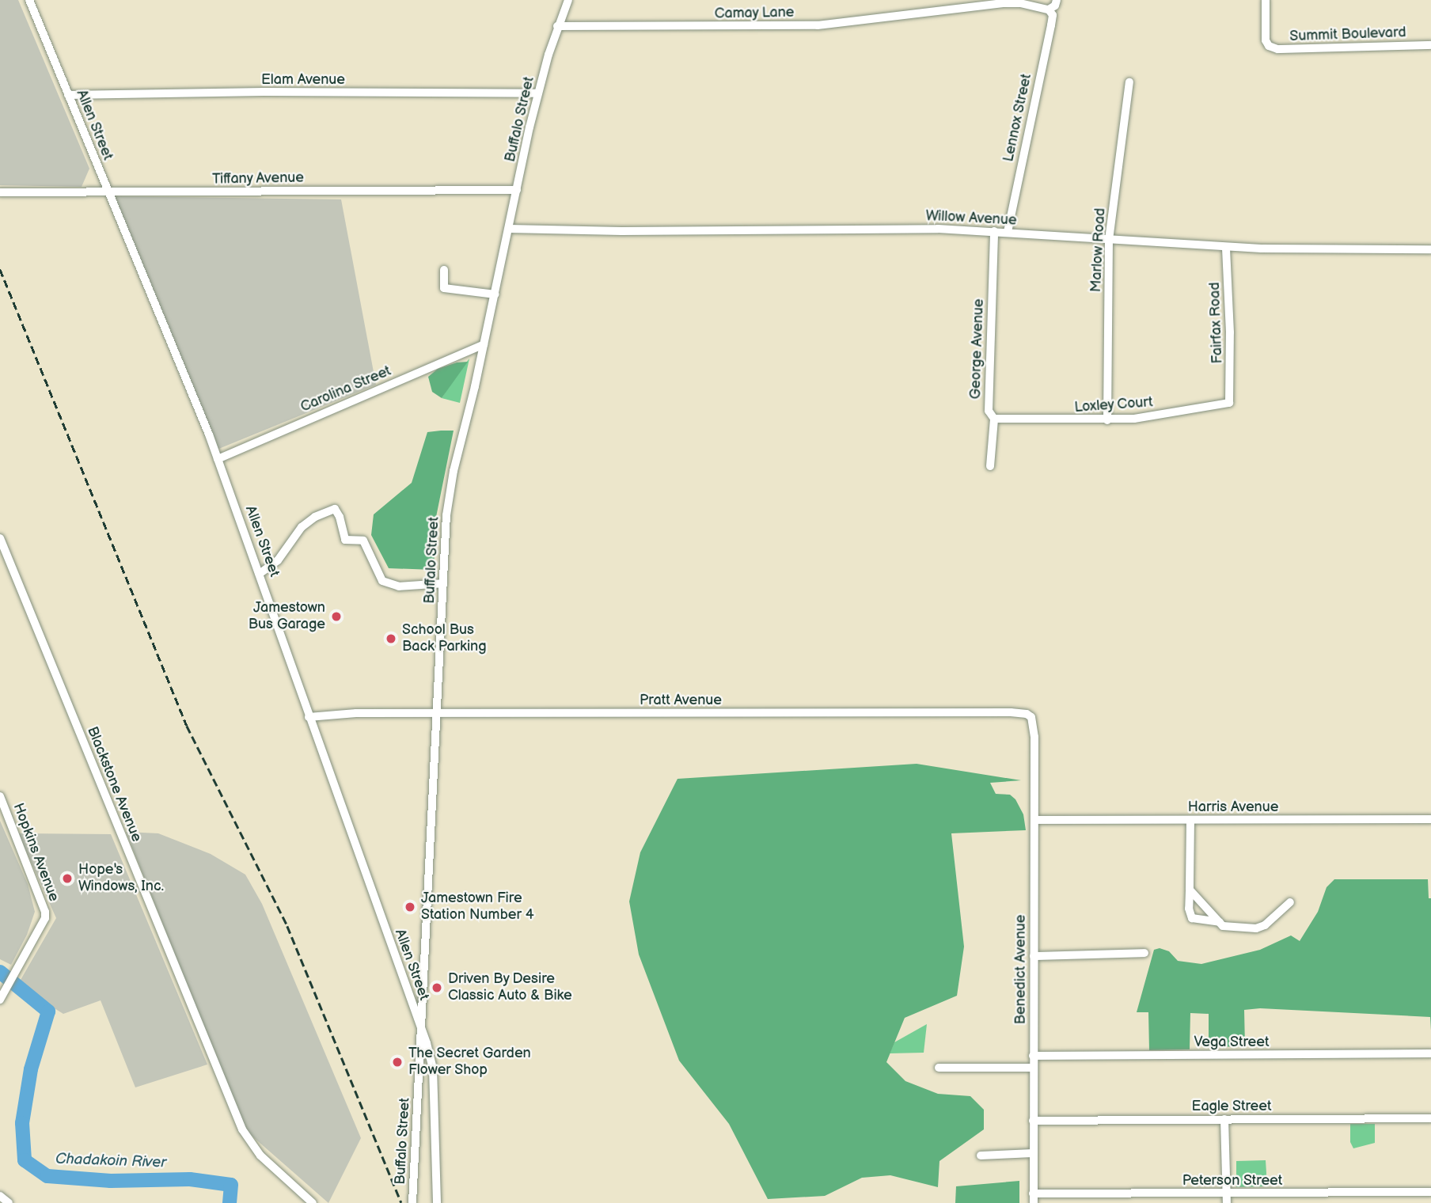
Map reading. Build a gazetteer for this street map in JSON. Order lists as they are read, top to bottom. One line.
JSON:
{"streets":{"street":["Camay Lane","Summit Boulevard","Elam Avenue","Lennox Street","Buffalo Street","Allen Street","Tiffany Avenue","Willow Avenue","Marlow Road","Fairfax Road","George Avenue","Carolina Street","Loxley Court","Pratt Avenue","Blackstone Avenue","Harris Avenue","Hopkins Avenue","Benedict Avenue","Vega Street","Eagle Street","Peterson Street"]},"crossings":[["Camay Lane","Lennox Street"],["Camay Lane","Buffalo Street"],["Elam Avenue","Buffalo Street"],["Elam Avenue","Allen Street"],["Lennox Street","Willow Avenue"],["Buffalo Street","Allen Street"],["Buffalo Street","Tiffany Avenue"],["Buffalo Street","Willow Avenue"],["Buffalo Street","Carolina Street"],["Buffalo Street","Pratt Avenue"],["Allen Street","Tiffany Avenue"],["Allen Street","Carolina Street"],["Allen Street","Pratt Avenue"],["Willow Avenue","Marlow Road"],["Willow Avenue","Fairfax Road"],["Willow Avenue","George Avenue"],["Marlow Road","Loxley Court"],["Fairfax Road","Loxley Court"],["George Avenue","Loxley Court"],["Pratt Avenue","Benedict Avenue"],["Harris Avenue","Benedict Avenue"],["Benedict Avenue","Vega Street"],["Benedict Avenue","Eagle Street"],["Benedict Avenue","Peterson Street"]],"water":["Chadakoin River"],"places":["Jamestown Bus Garage","School Bus Back Parking","Hope's Windows, Inc.","Jamestown Fire Station Number 4","Driven By Desire Classic Auto & Bike","The Secret Garden Flower Shop"]}
